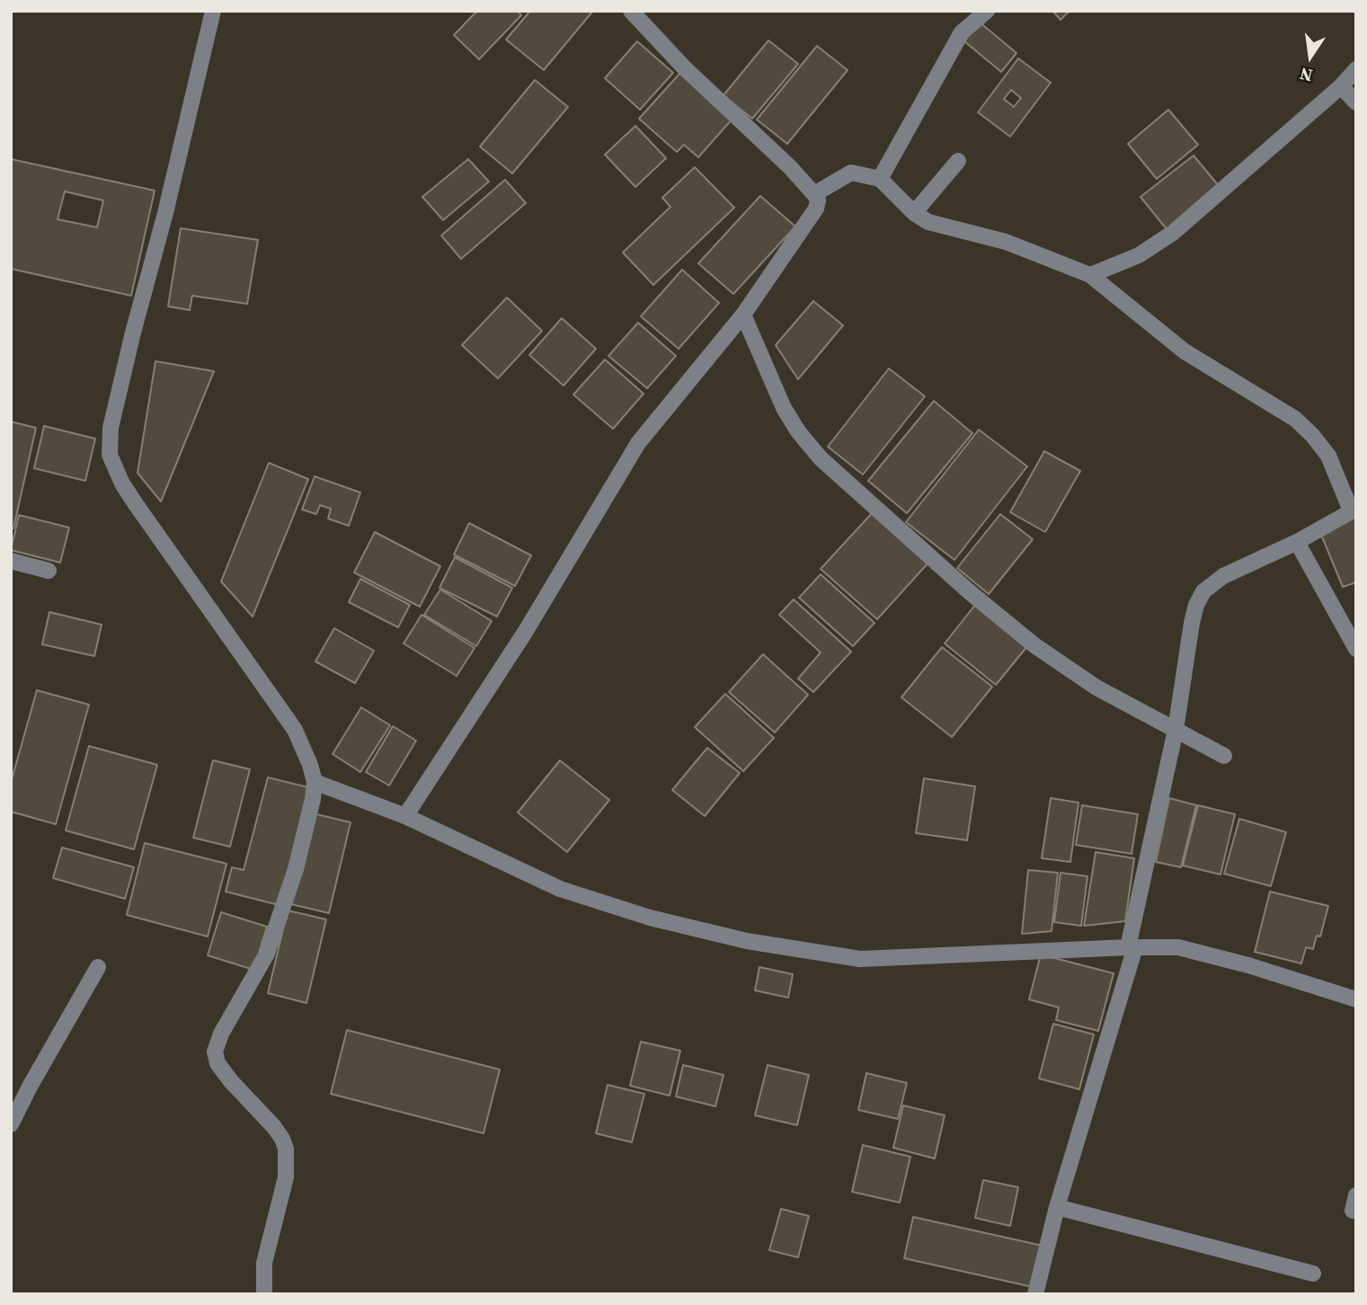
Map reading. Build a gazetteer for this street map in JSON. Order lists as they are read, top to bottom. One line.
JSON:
{"north":"bottom"}
